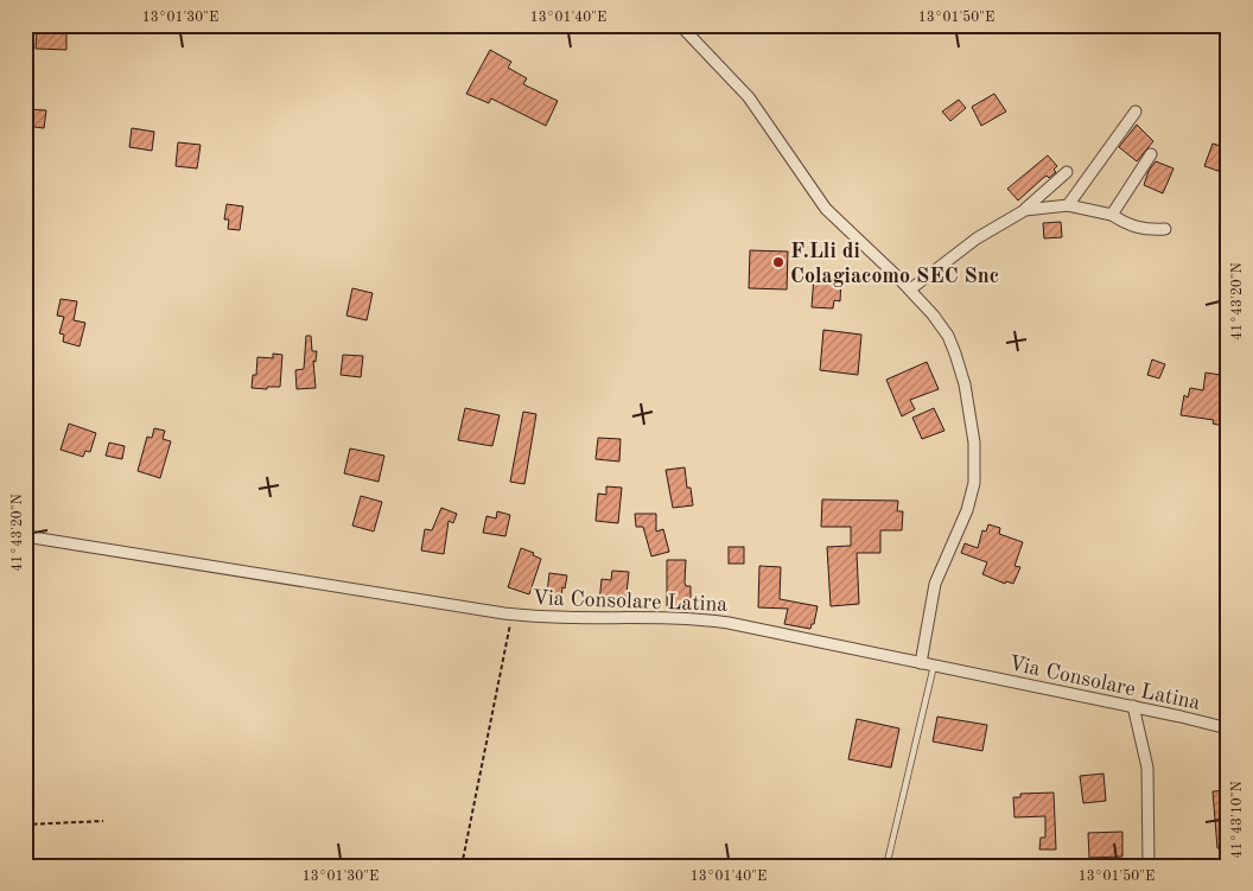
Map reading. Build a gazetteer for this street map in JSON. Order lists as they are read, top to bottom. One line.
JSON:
{"streets":{"street":["Via Consolare Latina"]},"places":["F.Lli di Colagiacomo SEC Snc"],"coordinates":["13°01'30\"E","13°01'40\"E","13°01'50\"E","41°43'20\"N","41°43'10\"N"]}
